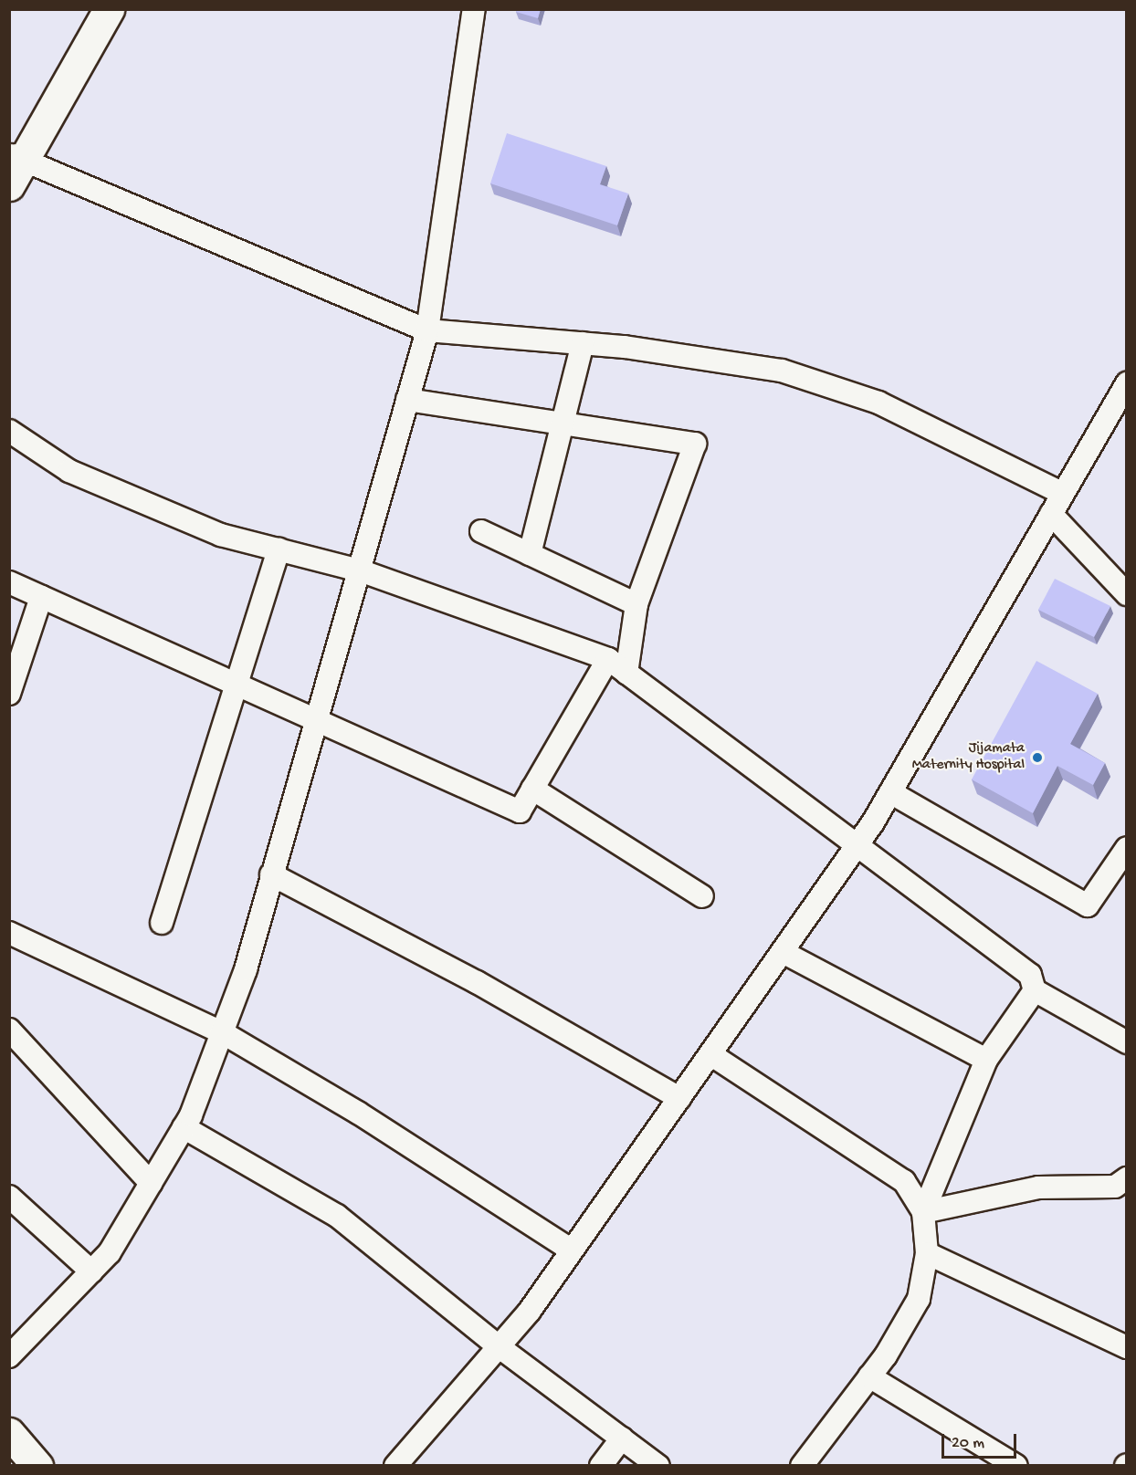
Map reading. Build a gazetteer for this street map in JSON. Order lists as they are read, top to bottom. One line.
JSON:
{"places":["Jijamata Maternity Hospital"],"scale_bar":"20 m"}
